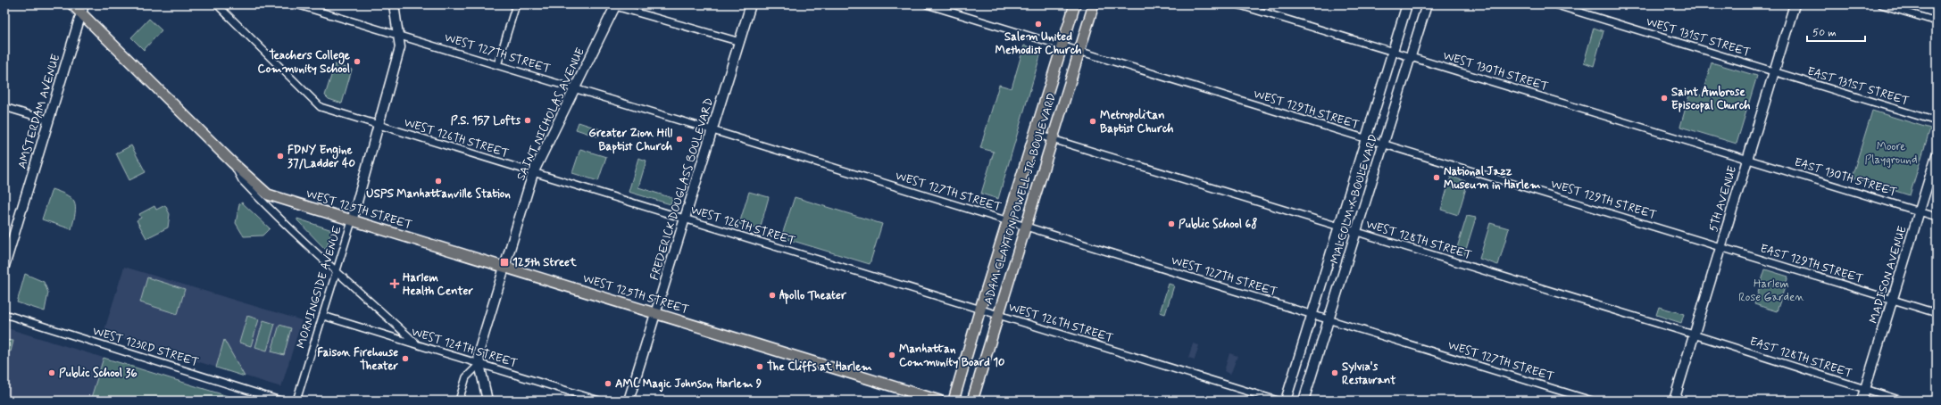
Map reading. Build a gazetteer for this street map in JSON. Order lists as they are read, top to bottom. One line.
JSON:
{"streets":{"main road":["AMSTERDAM AVENUE","SAINT NICHOLAS AVENUE","FREDERICK DOUGLASS BOULEVARD","ADAM CLAYTON POWELL JR. BOULEVARD","MALCOLM X BOULEVARD","5TH AVENUE","WEST 125TH STREET","MADISON AVENUE","MORNINGSIDE AVENUE"],"street":["WEST 131ST STREET","WEST 127TH STREET","WEST 130TH STREET","EAST 131ST STREET","WEST 129TH STREET","WEST 126TH STREET","EAST 130TH STREET","WEST 128TH STREET","EAST 129TH STREET","WEST 123RD STREET","WEST 124TH STREET","EAST 128TH STREET"]},"crossings":[["WEST 131ST STREET","EAST 131ST STREET"],["WEST 131ST STREET","5TH AVENUE"],["WEST 127TH STREET","SAINT NICHOLAS AVENUE"],["WEST 127TH STREET","FREDERICK DOUGLASS BOULEVARD"],["WEST 127TH STREET","ADAM CLAYTON POWELL JR. BOULEVARD"],["WEST 127TH STREET","MALCOLM X BOULEVARD"],["WEST 127TH STREET","MORNINGSIDE AVENUE"],["WEST 130TH STREET","EAST 130TH STREET"],["WEST 130TH STREET","MALCOLM X BOULEVARD"],["WEST 130TH STREET","5TH AVENUE"],["EAST 131ST STREET","5TH AVENUE"],["WEST 129TH STREET","ADAM CLAYTON POWELL JR. BOULEVARD"],["WEST 129TH STREET","MALCOLM X BOULEVARD"],["WEST 129TH STREET","5TH AVENUE"],["WEST 129TH STREET","EAST 129TH STREET"],["AMSTERDAM AVENUE","WEST 125TH STREET"],["SAINT NICHOLAS AVENUE","WEST 126TH STREET"],["SAINT NICHOLAS AVENUE","WEST 125TH STREET"],["SAINT NICHOLAS AVENUE","WEST 124TH STREET"],["WEST 126TH STREET","FREDERICK DOUGLASS BOULEVARD"],["WEST 126TH STREET","ADAM CLAYTON POWELL JR. BOULEVARD"],["WEST 126TH STREET","MORNINGSIDE AVENUE"],["EAST 130TH STREET","5TH AVENUE"],["EAST 130TH STREET","MADISON AVENUE"],["FREDERICK DOUGLASS BOULEVARD","WEST 125TH STREET"],["ADAM CLAYTON POWELL JR. BOULEVARD","WEST 128TH STREET"],["MALCOLM X BOULEVARD","WEST 128TH STREET"],["5TH AVENUE","WEST 128TH STREET"],["5TH AVENUE","EAST 129TH STREET"],["5TH AVENUE","EAST 128TH STREET"],["WEST 125TH STREET","MORNINGSIDE AVENUE"],["WEST 125TH STREET","WEST 124TH STREET"],["WEST 128TH STREET","EAST 128TH STREET"],["EAST 129TH STREET","MADISON AVENUE"],["MADISON AVENUE","EAST 128TH STREET"],["MORNINGSIDE AVENUE","WEST 124TH STREET"]],"parks":["Moore Playground","Harlem Rose Garden"],"places":{"other":["Salem United Methodist Church","Teachers College Community School","Saint Ambrose Episcopal Church","P.S. 157 Lofts","Metropolitan Baptist Church","Greater Zion Hill Baptist Church","FDNY Engine 37/Ladder 40","National Jazz Museum in Harlem","USPS Manhattanville Station","Public School 68","Apollo Theater","Manhattan Community Board 10","Faison Firehouse Theater","The Cliffs at Harlem","Public School 36","Sylvia's Restaurant","AMC Magic Johnson Harlem 9"],"transit":["125th Street"],"health":["Harlem Health Center"]},"scale_bar":"50 m"}
